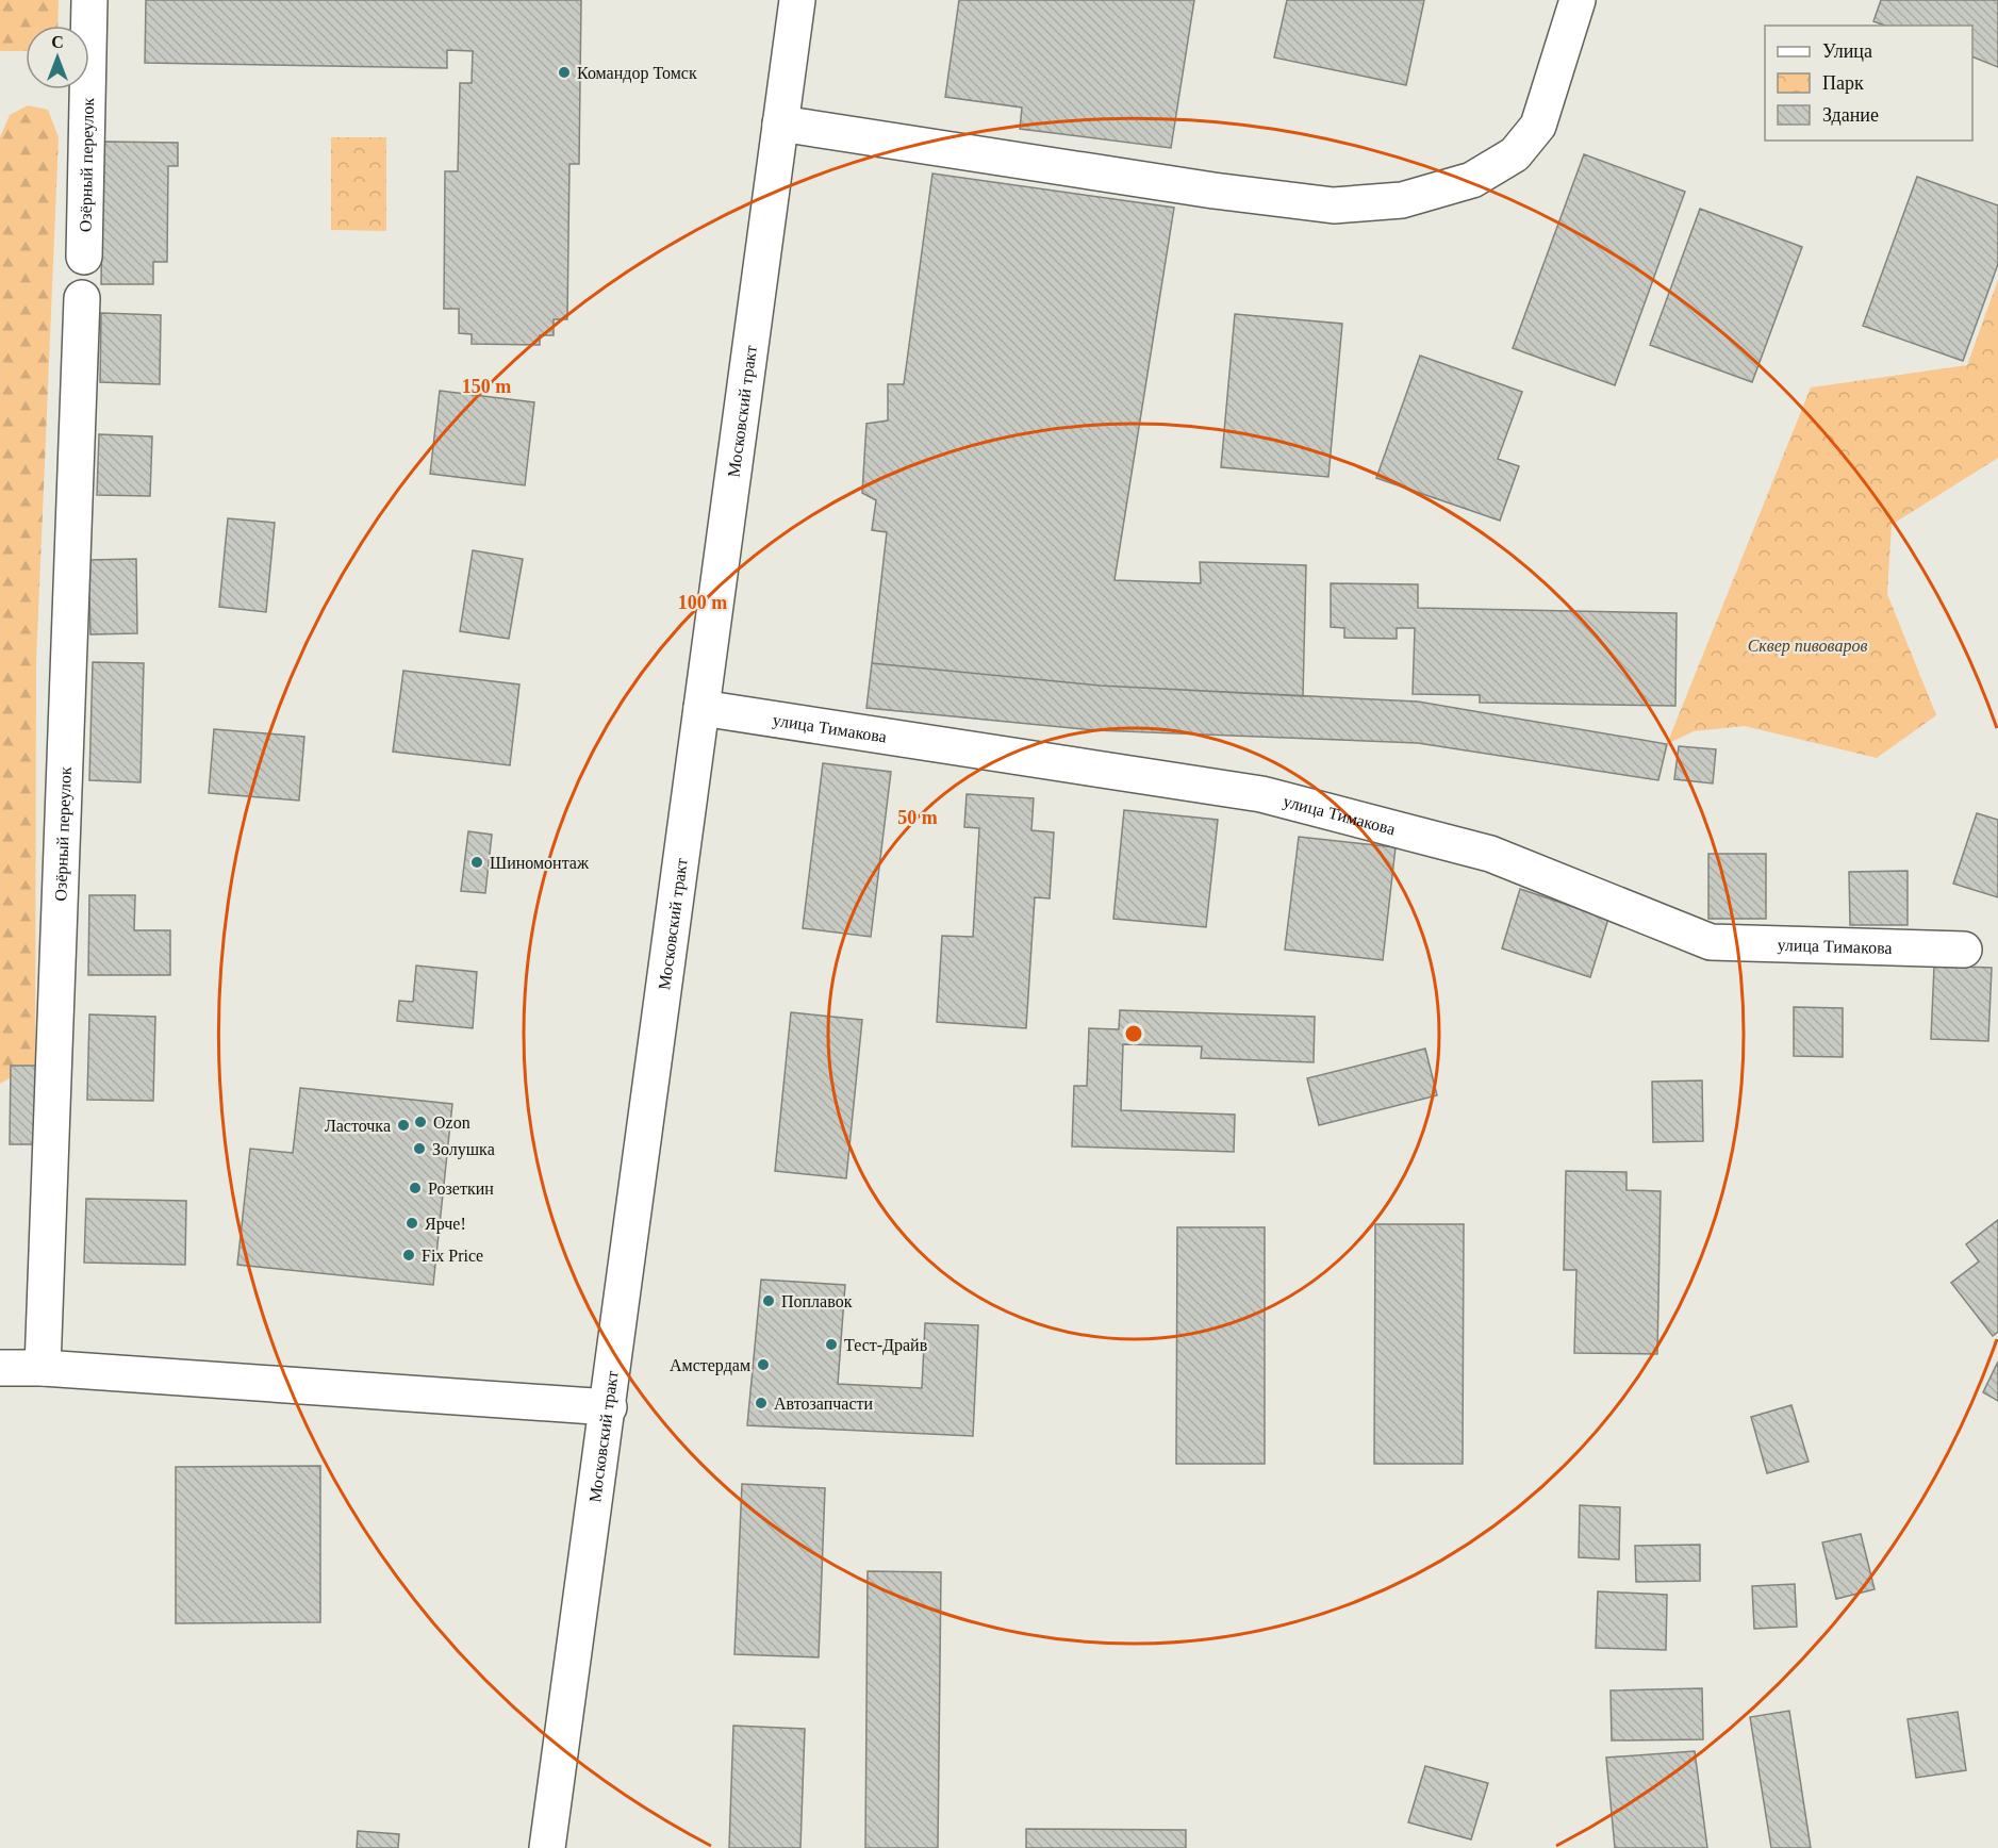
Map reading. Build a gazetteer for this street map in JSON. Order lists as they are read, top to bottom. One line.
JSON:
{"streets":{"street":["Озёрный переулок","Московский тракт","улица Тимакова"]},"crossings":[["Московский тракт","улица Тимакова"]],"parks":["Сквер пивоваров"],"places":["Командор Томск","Шиномонтаж","Ozon","Ласточка","Золушка","Розеткин","Ярче!","Fix Price","Поплавок","Тест-Драйв","Амстердам","Автозапчасти"],"legend":["Улица","Парк","Здание"],"north":"top","rings":["150 m","100 m","50 m"]}
